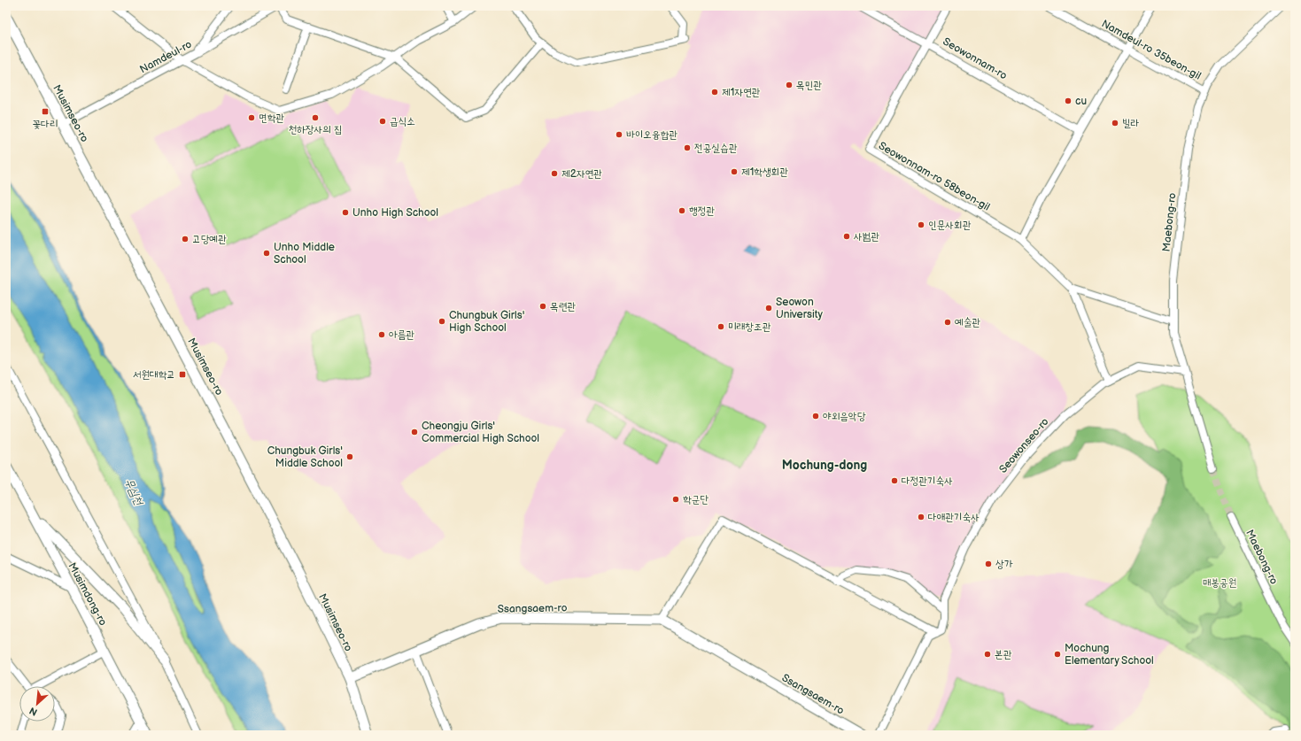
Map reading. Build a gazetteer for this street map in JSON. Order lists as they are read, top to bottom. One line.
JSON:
{"streets":{"street":["Namdeul-ro 35beon-gil","Namdeul-ro","Seowonnam-ro","Musimseo-ro","Seowonnam-ro 58beon-gil","Maebong-ro","Seowonseo-ro","Musimdong-ro","Ssangsaem-ro"]},"crossings":[["Namdeul-ro 35beon-gil","Maebong-ro"],["Namdeul-ro","Musimseo-ro"],["Seowonnam-ro","Seowonnam-ro 58beon-gil"],["Musimseo-ro","Ssangsaem-ro"],["Maebong-ro","Seowonseo-ro"]],"districts":["Mochung-dong"],"water":["무심천"],"parks":["매봉공원"],"places":{"other":["목민관","제1자연관","cu","면학관","천하장사의 집","급식소","빌라","바이오융합관","전공실습관","제1학생회관","제2자연관","행정관","Unho High School","인문사회관","사범관","고당예관","Unho Middle School","목련관","Seowon University","Chungbuk Girls' High School","예술관","미래창조관","아름관","야외음악당","Cheongju Girls' Commercial High School","Chungbuk Girls' Middle School","다정관기숙사","학군단","다애관기숙사","상가","본관","Mochung Elementary School"],"transit":["꽃다리","서원대학교"]},"north":"bottom left"}
